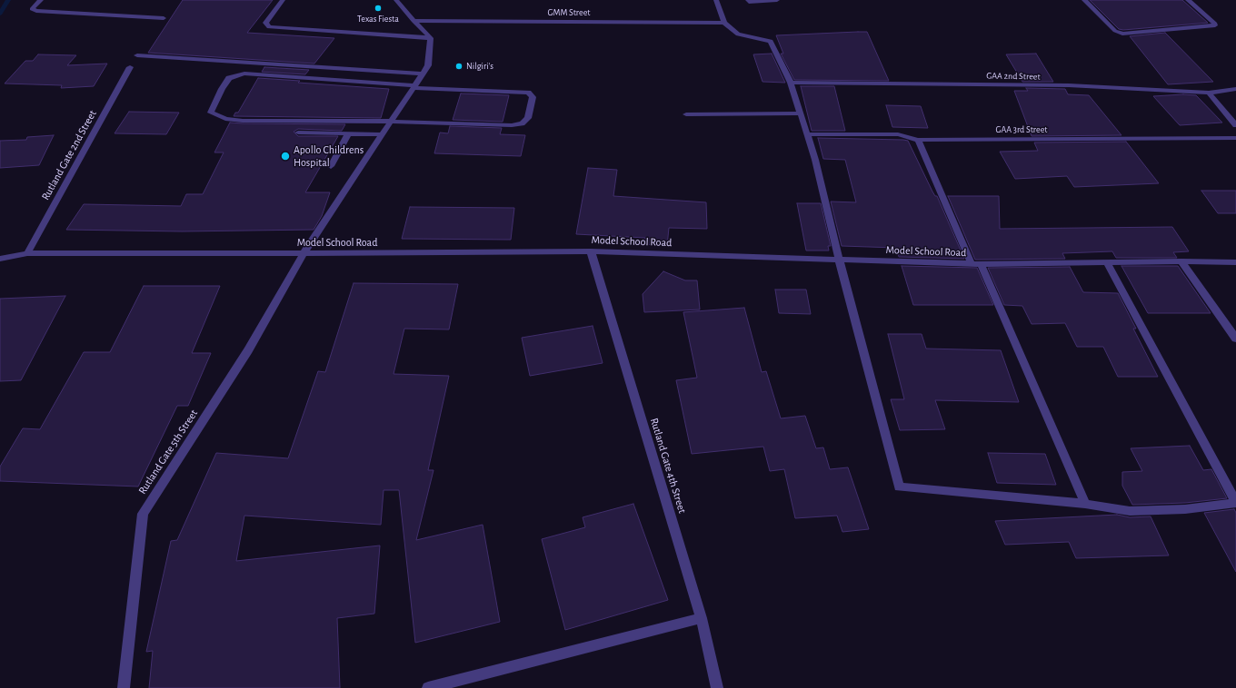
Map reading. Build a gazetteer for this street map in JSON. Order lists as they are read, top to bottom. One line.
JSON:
{"streets":{"street":["GMM Street","GAA 2nd Street","GAA 3rd Street","Rutland Gate 2nd Street","Model School Road","Rutland Gate 5th Street","Rutland Gate 4th Street"]},"crossings":[["Rutland Gate 2nd Street","Model School Road"],["Model School Road","Rutland Gate 5th Street"],["Model School Road","Rutland Gate 4th Street"]],"places":["Texas Fiesta","Nilgiri's","Apollo Childrens Hospital"]}
